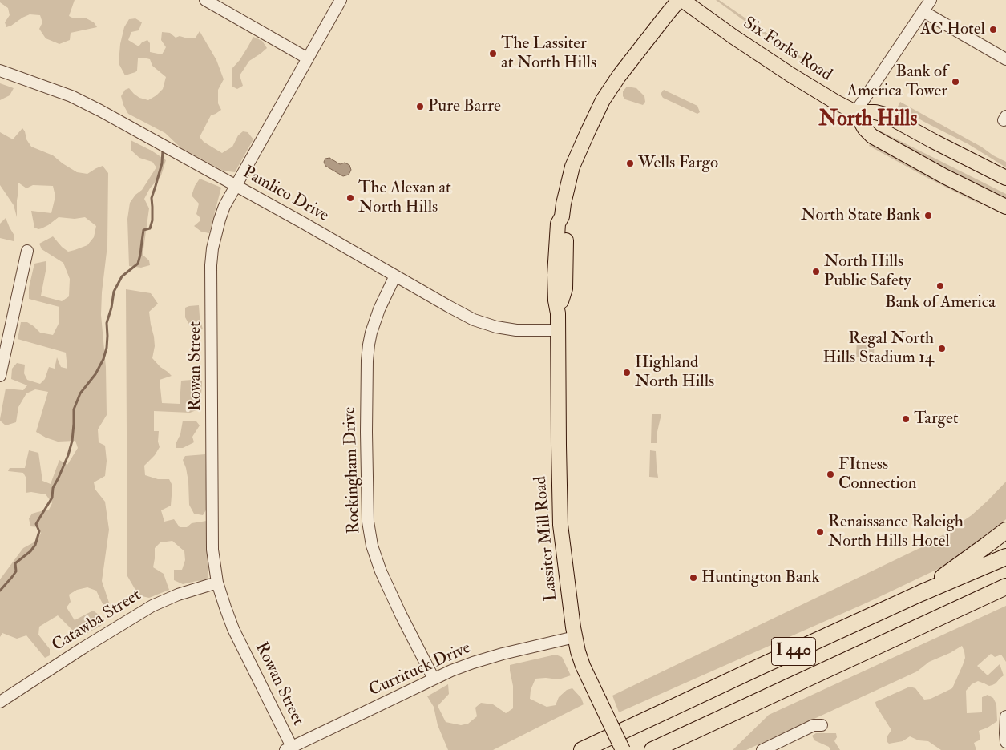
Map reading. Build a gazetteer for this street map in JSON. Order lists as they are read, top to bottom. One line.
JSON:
{"streets":{"highway":["I 440"],"main road":["Six Forks Road","Lassiter Mill Road"],"street":["Pamlico Drive","Rowan Street","Rockingham Drive","Catawba Street","Currituck Drive"]},"crossings":[["Pamlico Drive","Rowan Street"],["Pamlico Drive","Rockingham Drive"],["Pamlico Drive","Lassiter Mill Road"],["Rowan Street","Catawba Street"],["Rowan Street","Currituck Drive"],["Rockingham Drive","Currituck Drive"],["Lassiter Mill Road","Currituck Drive"]],"districts":["North Hills"],"places":["AC Hotel","The Lassiter at North Hills","Bank of America Tower","Pure Barre","Wells Fargo","The Alexan at North Hills","North State Bank","North Hills Public Safety","Bank of America","Regal North Hills Stadium 14","Highland North Hills","Target","FItness Connection","Renaissance Raleigh North Hills Hotel","Huntington Bank"]}
